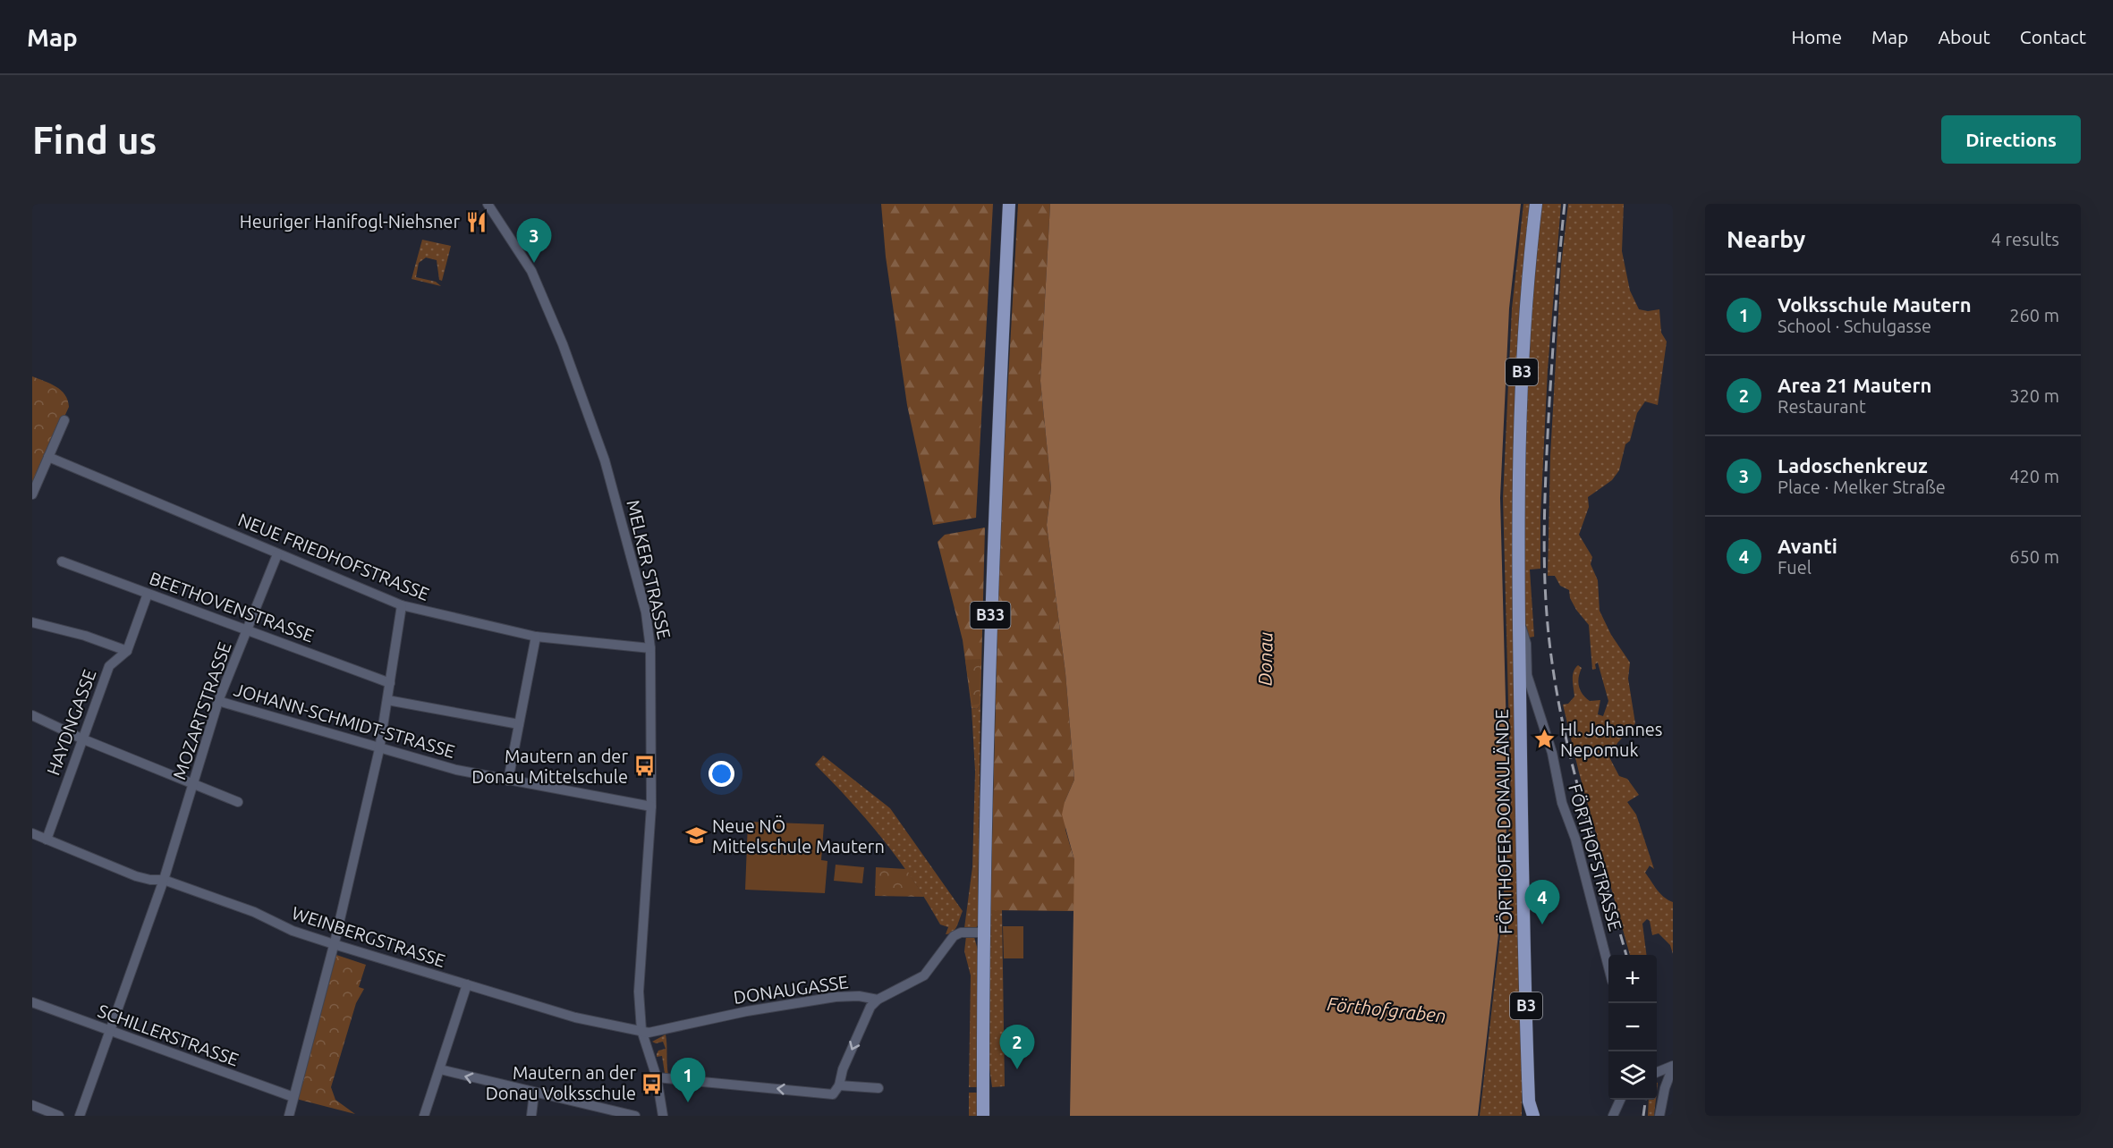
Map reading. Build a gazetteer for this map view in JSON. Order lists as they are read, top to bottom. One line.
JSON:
{"streets":{"main road":["B3","B33","FÖRTHOFER DONAULÄNDE"],"street":["NEUE FRIEDHOFSTRASSE","MELKER STRASSE","BEETHOVENSTRASSE","MOZARTSTRASSE","JOHANN-SCHMIDT-STRASSE","HAYDNGASSE","FÖRTHOFSTRASSE","WEINBERGSTRASSE","DONAUGASSE","SCHILLERSTRASSE"]},"crossings":[["NEUE FRIEDHOFSTRASSE","MELKER STRASSE"],["NEUE FRIEDHOFSTRASSE","MOZARTSTRASSE"],["MELKER STRASSE","JOHANN-SCHMIDT-STRASSE"],["MELKER STRASSE","WEINBERGSTRASSE"],["MELKER STRASSE","DONAUGASSE"],["BEETHOVENSTRASSE","MOZARTSTRASSE"],["BEETHOVENSTRASSE","HAYDNGASSE"],["MOZARTSTRASSE","JOHANN-SCHMIDT-STRASSE"],["MOZARTSTRASSE","WEINBERGSTRASSE"],["MOZARTSTRASSE","SCHILLERSTRASSE"],["HAYDNGASSE","WEINBERGSTRASSE"],["FÖRTHOFER DONAULÄNDE","FÖRTHOFSTRASSE"],["WEINBERGSTRASSE","DONAUGASSE"]],"water":["Donau","Förthofgraben"],"places":{"restaurant":["Heuriger Hanifogl-Niehsner"],"place":["Hl. Johannes Nepomuk"],"bus stop":["Mautern an der Donau Mittelschule","Mautern an der Donau Volksschule"],"school or university":["Neue NÖ Mittelschule Mautern"]},"page":{"header":"Map","nav":["Home","Map","About","Contact"],"buttons":"Directions","title":"Find us","heading":["Nearby","4 results"],"pins":["3","4","2","1"],"list":[{"mark":"1","name":"Volksschule Mautern","note":"School · Schulgasse","value":"260 m"},{"mark":"2","name":"Area 21 Mautern","note":"Restaurant","value":"320 m"},{"mark":"3","name":"Ladoschenkreuz","note":"Place · Melker Straße","value":"420 m"},{"mark":"4","name":"Avanti","note":"Fuel","value":"650 m"}],"map_buttons":["+","−"]}}
